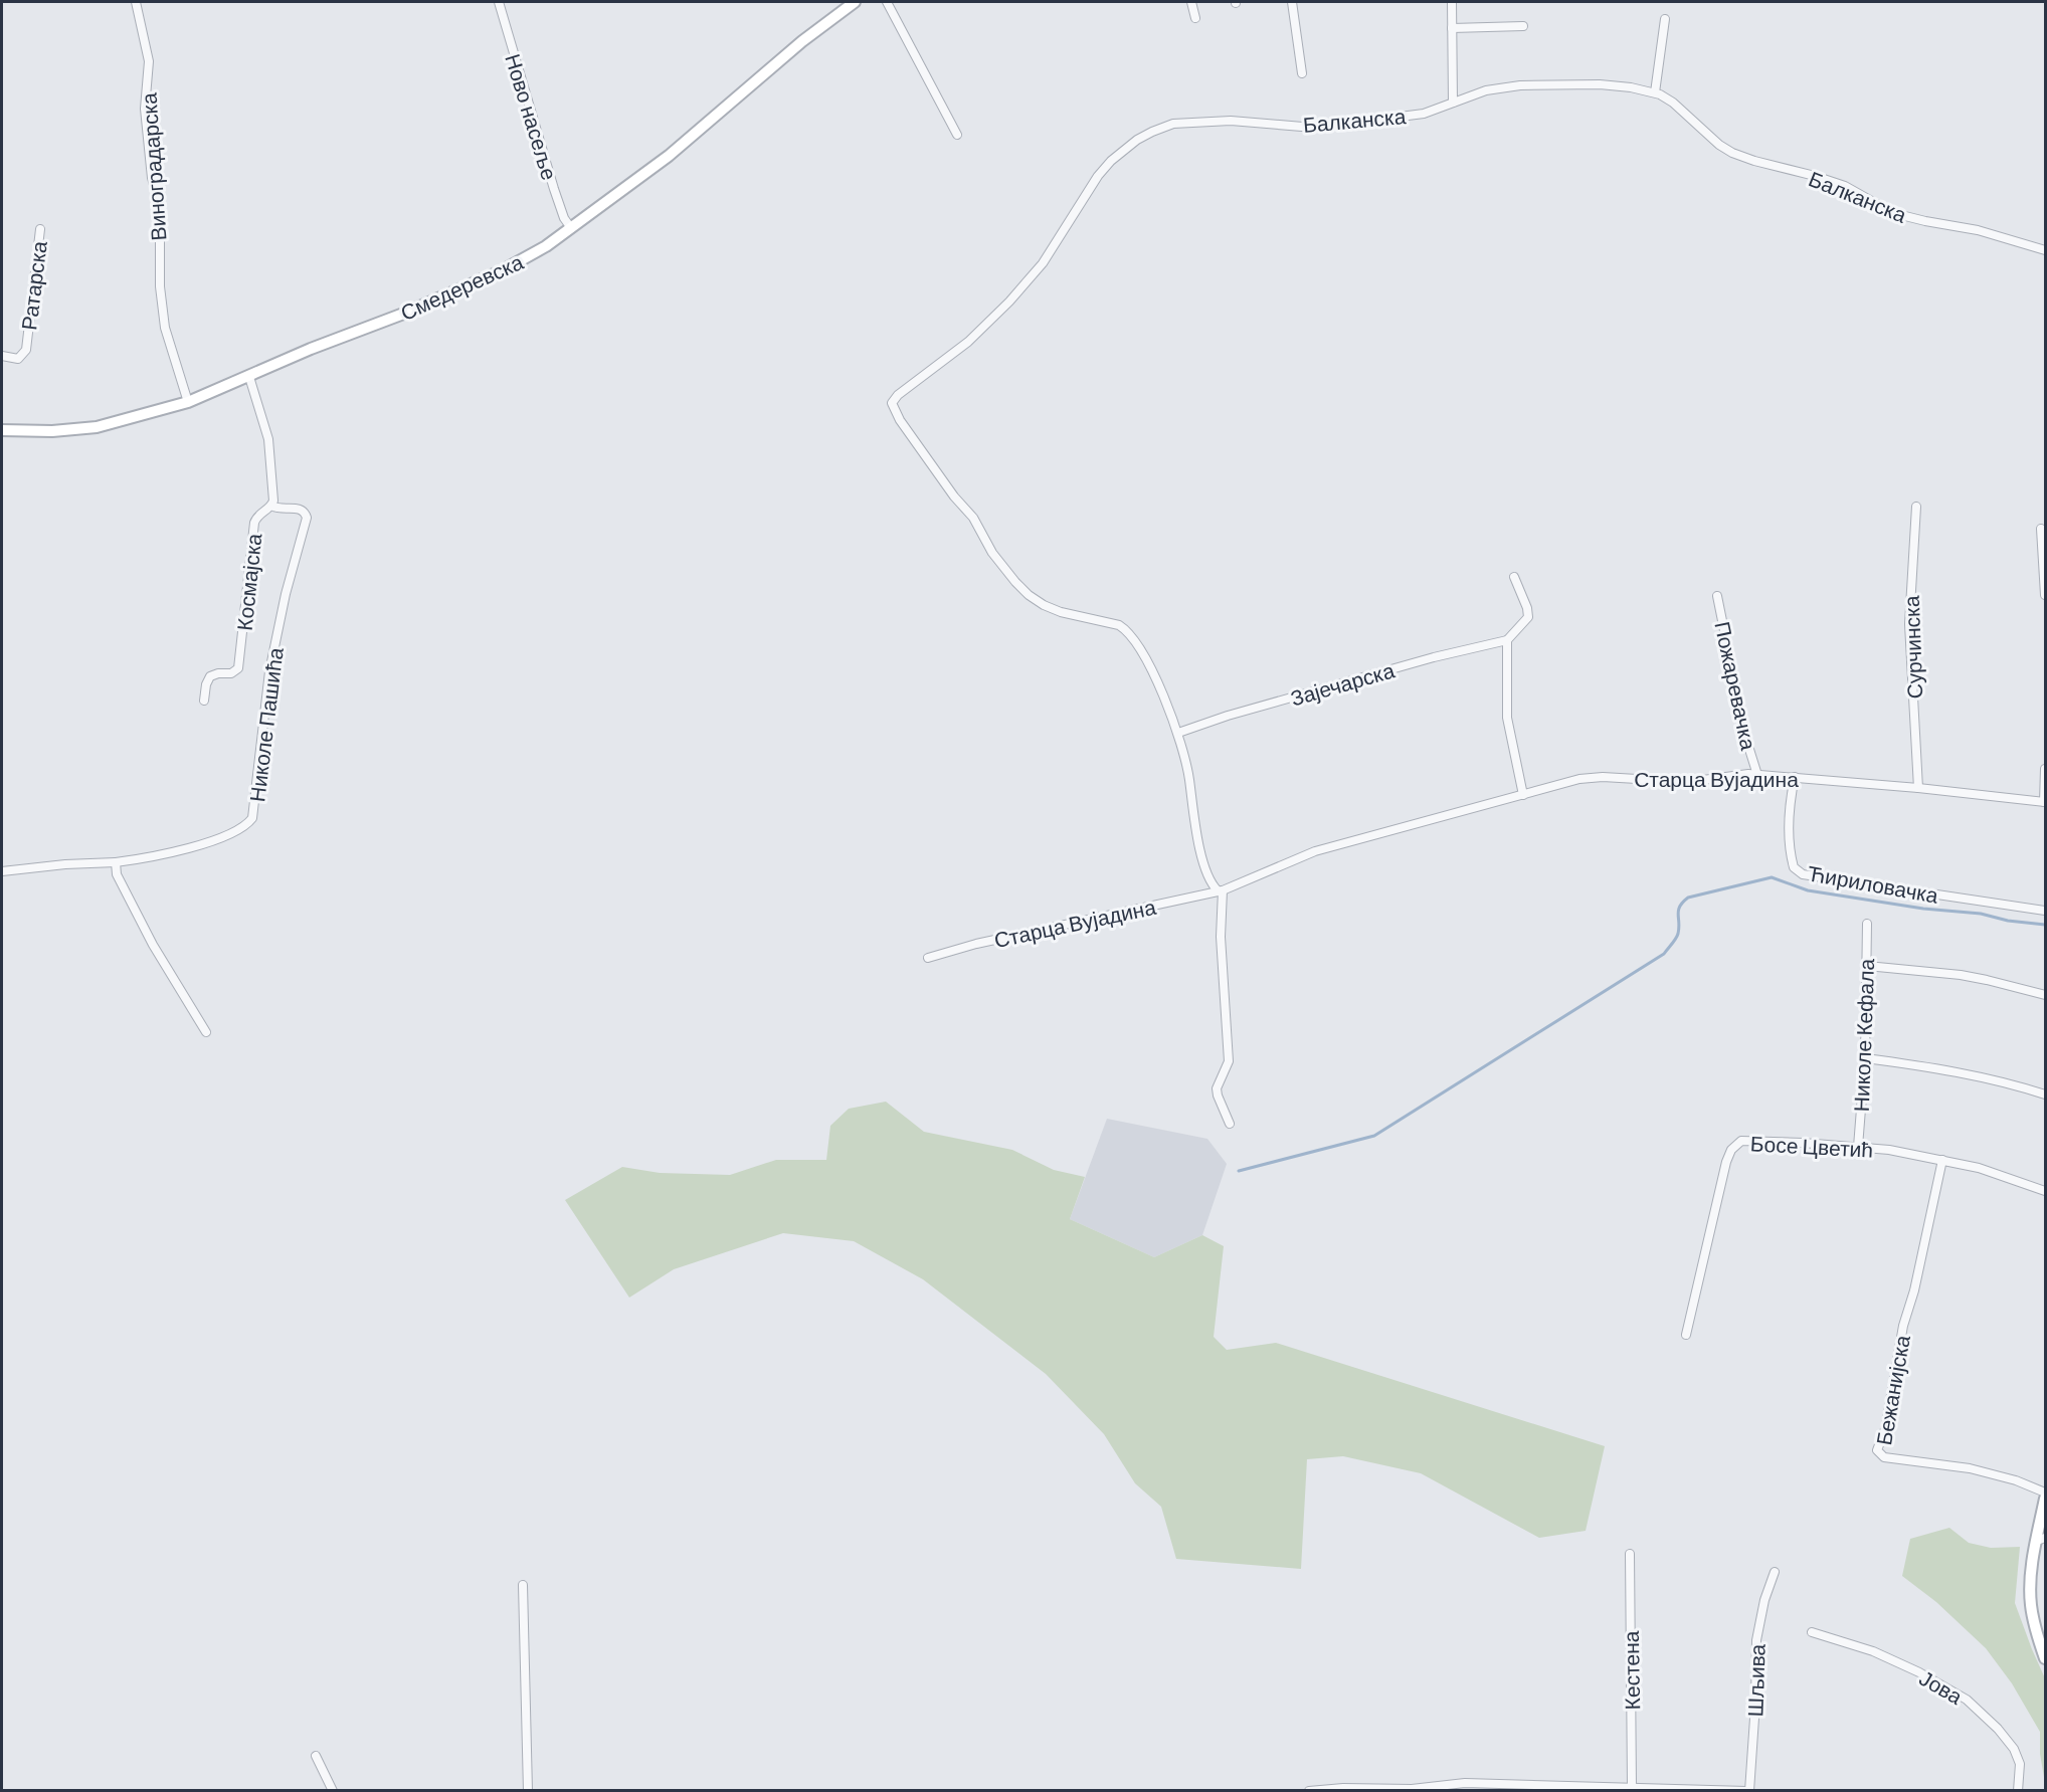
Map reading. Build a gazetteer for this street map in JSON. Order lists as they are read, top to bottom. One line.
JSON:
{"streets":{"main road":["Смедеревска"],"street":["Ново насеље","Балканска","Виноградарска","Ратарска","Космајска","Сурчинска","Зајечарска","Пожаревачка","Николе Пашића","Старца Вујадина","Ћириловачка","Николе Кефала","Босе Цветић","Бежанијска","Кестена","Шљива","Јова"]},"crossings":[["Ново насеље","Смедеревска"],["Балканска","Зајечарска"],["Виноградарска","Смедеревска"],["Смедеревска","Космајска"],["Космајска","Николе Пашића"],["Сурчинска","Старца Вујадина"],["Пожаревачка","Старца Вујадина"],["Старца Вујадина","Ћириловачка"],["Николе Кефала","Босе Цветић"],["Босе Цветић","Бежанијска"]]}
